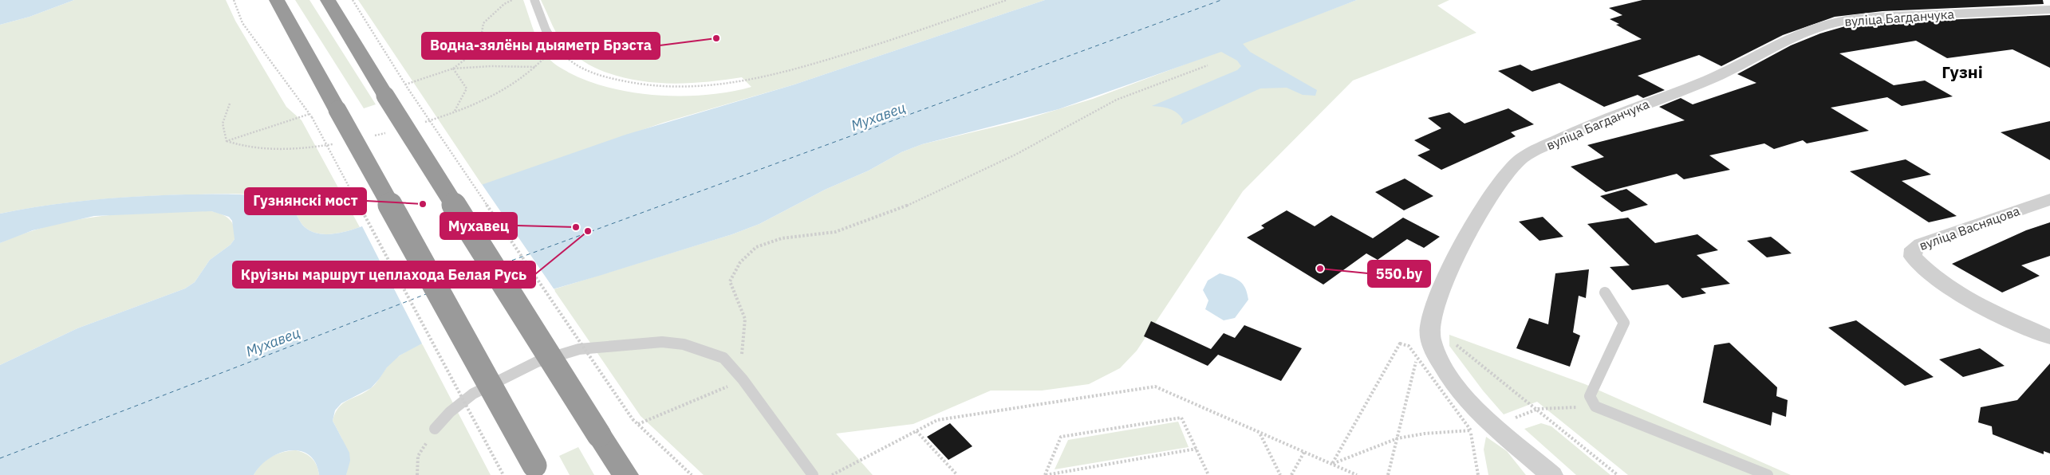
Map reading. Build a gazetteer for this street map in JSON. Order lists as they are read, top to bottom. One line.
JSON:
{"streets":{"street":["вуліца Багданчука","вуліца Васняцова"]},"districts":["Гузні"],"water":["Мухавец"],"places":["Водна-зялёны дыяметр Брэста","Гузнянскі мост","Мухавец","Круізны маршрут цеплахода Белая Русь","550.by"]}
